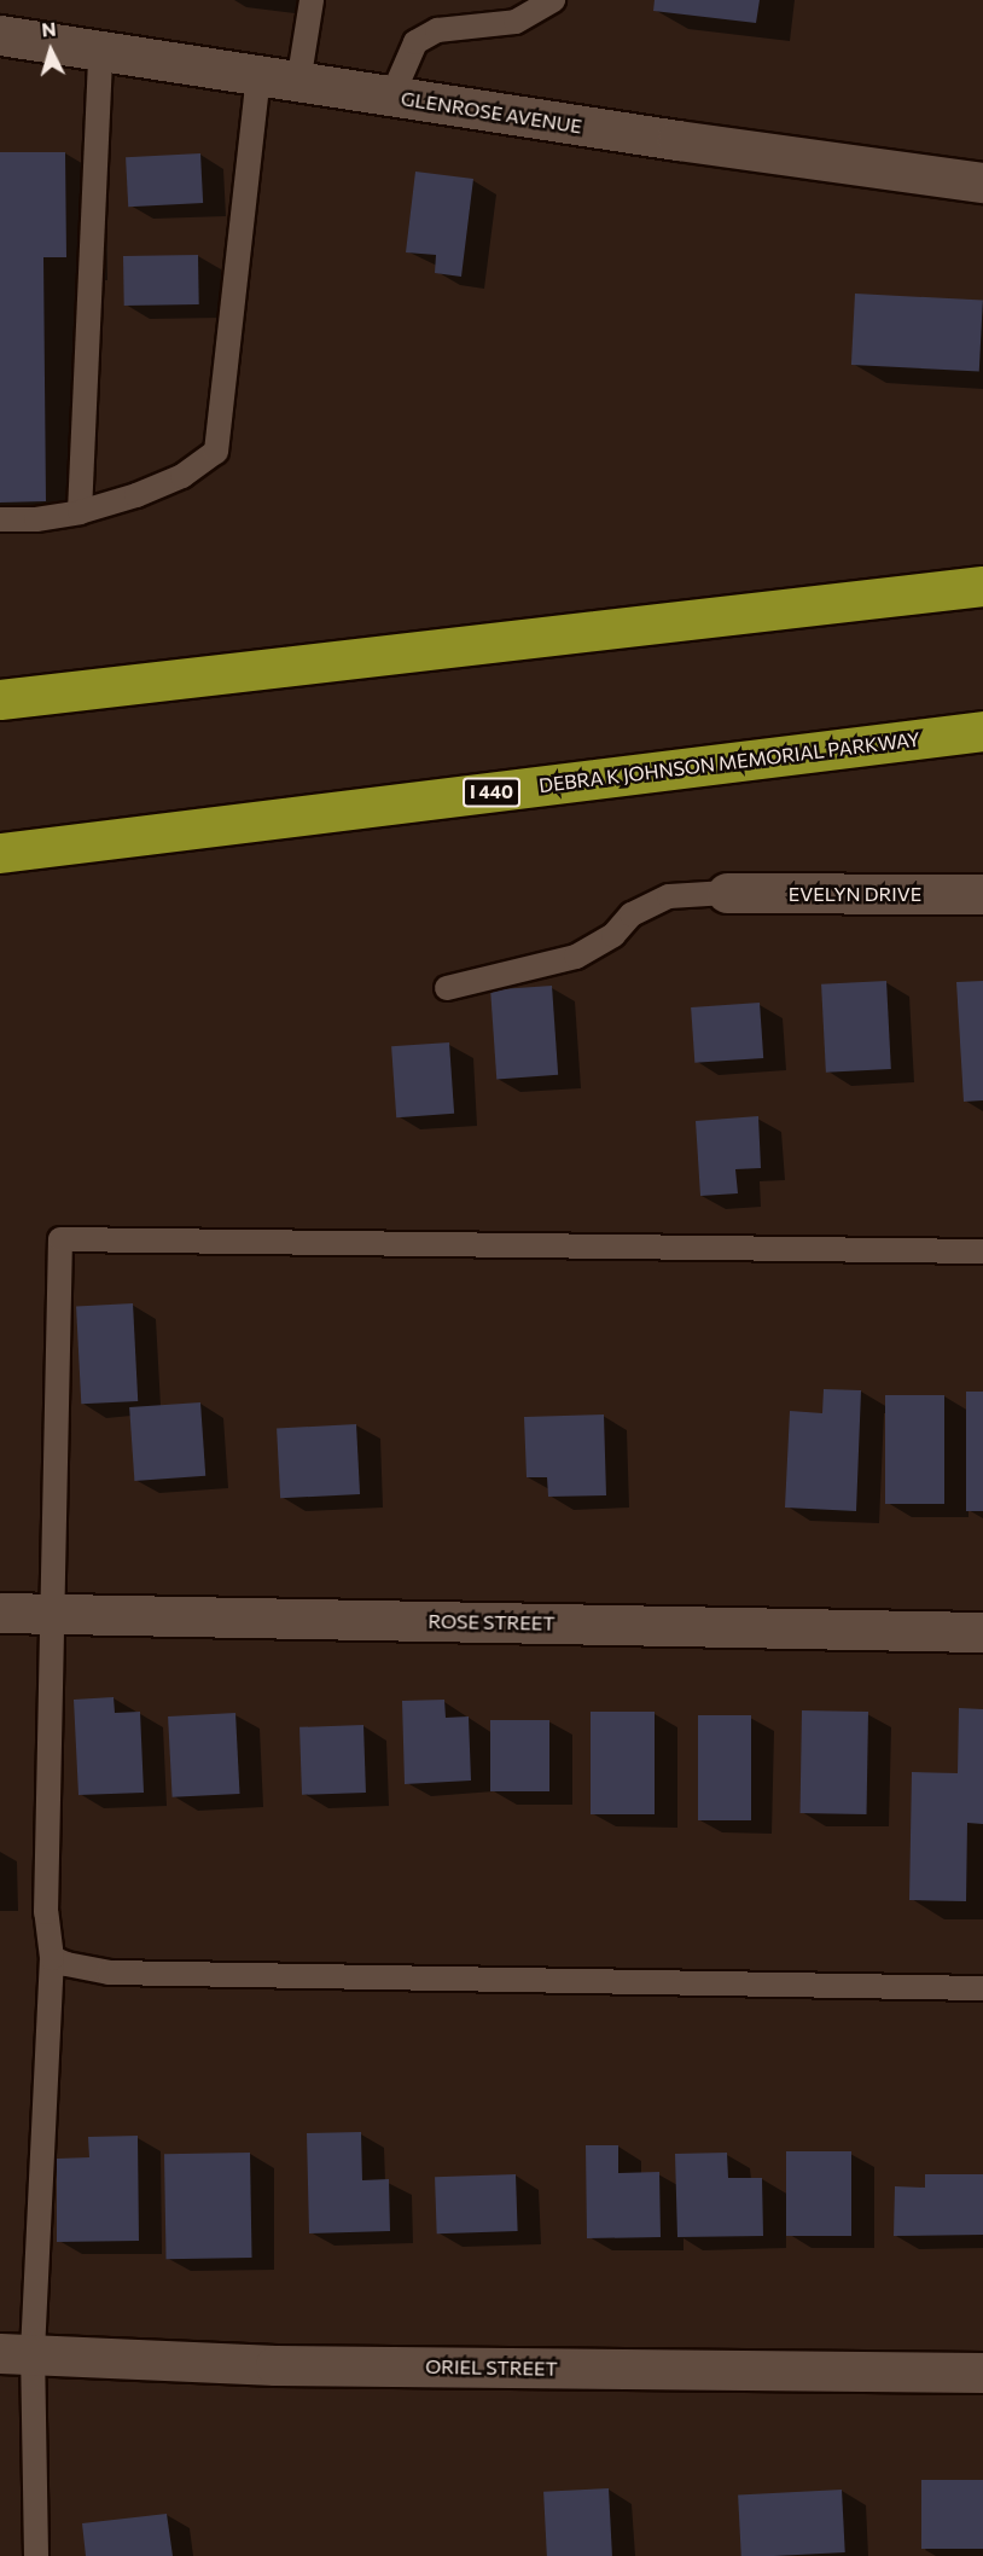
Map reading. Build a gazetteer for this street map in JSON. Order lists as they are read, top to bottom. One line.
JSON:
{"streets":{"highway":["DEBRA K JOHNSON MEMORIAL PARKWAY","I 440"],"street":["GLENROSE AVENUE","EVELYN DRIVE","ROSE STREET","ORIEL STREET"]},"north":"top"}
